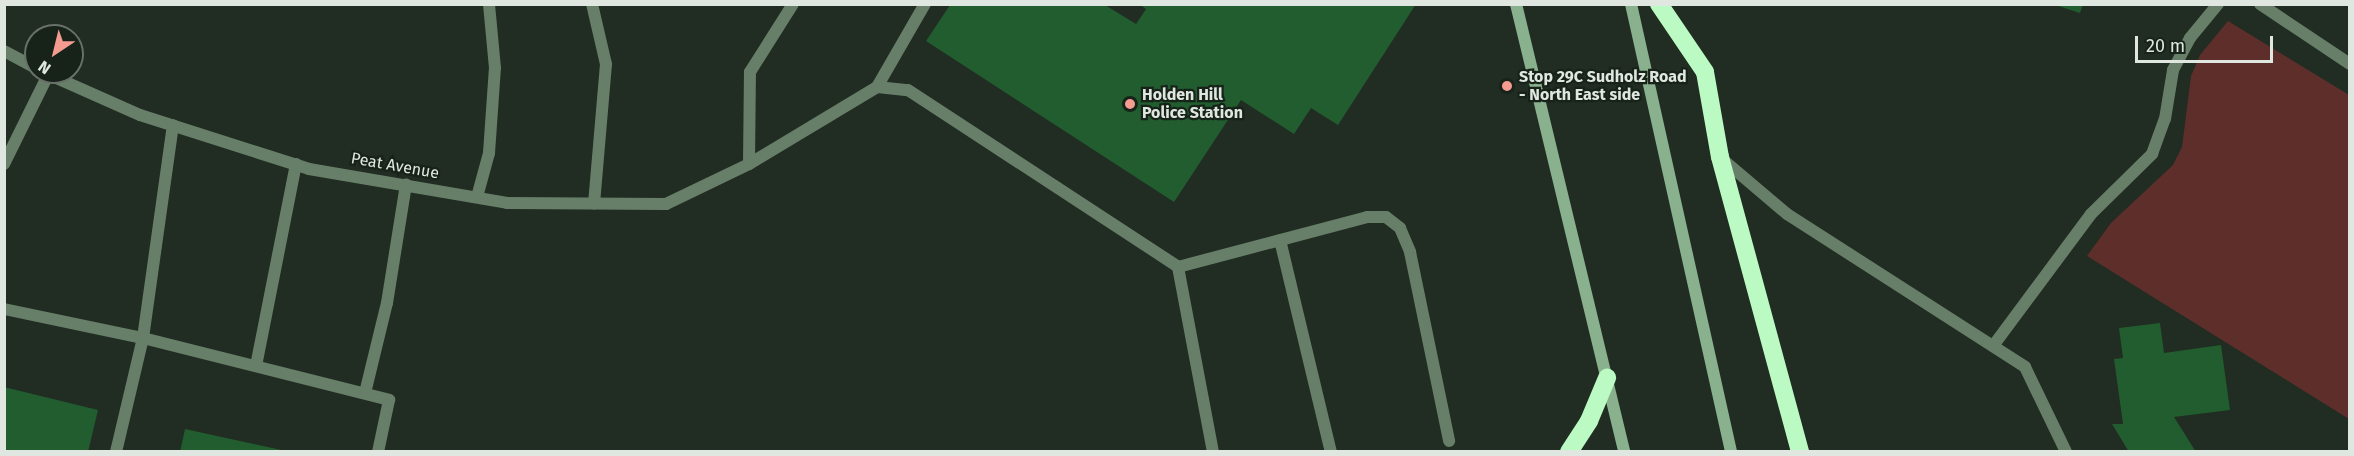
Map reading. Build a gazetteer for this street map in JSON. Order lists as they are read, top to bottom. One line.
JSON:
{"streets":{"street":["Peat Avenue"]},"places":["Stop 29C Sudholz Road - North East side","Holden Hill Police Station"],"scale_bar":"20 m","north":"bottom left"}
